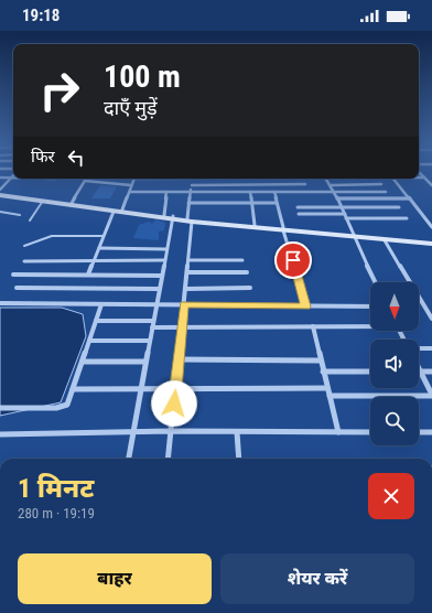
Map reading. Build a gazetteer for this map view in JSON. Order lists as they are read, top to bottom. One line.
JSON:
{"north":"bottom","page":{"status":"19:18","turn":["100 m","दाएँ मुड़ें"],"then":"फिर","heading":["1 मिनट","280 m · 19:19"],"buttons":["बाहर","शेयर करें"]}}
